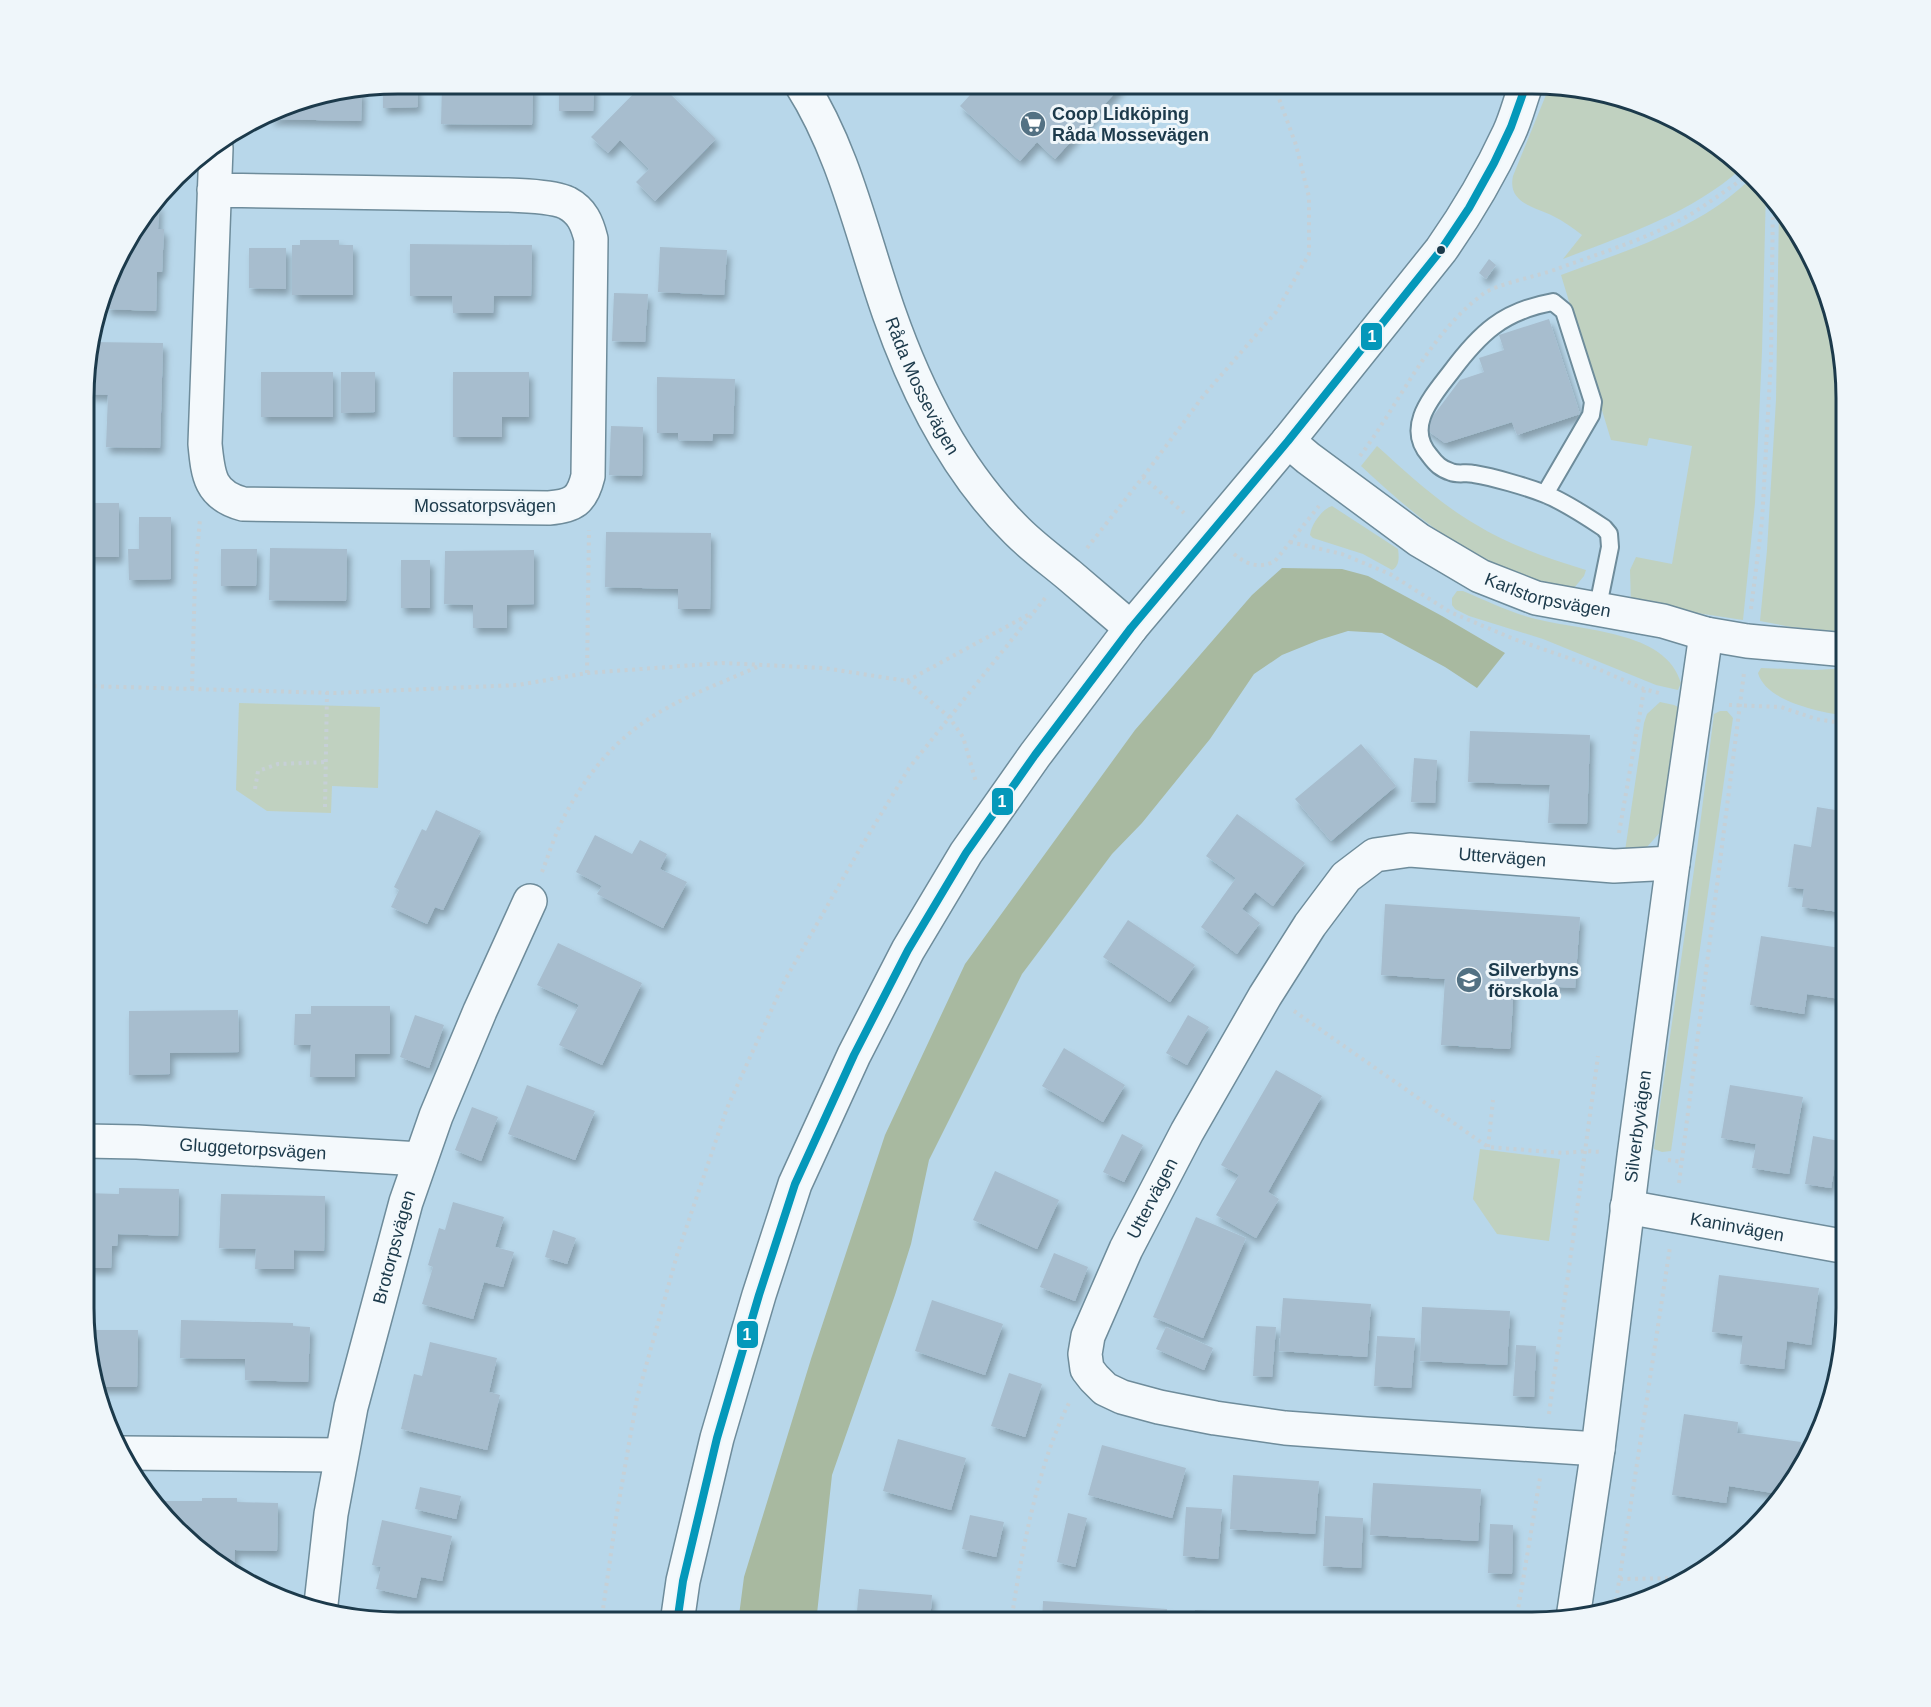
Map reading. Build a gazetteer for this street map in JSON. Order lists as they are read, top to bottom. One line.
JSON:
{"streets":{"street":["Råda Mossevägen","Mossatorpsvägen","Karlstorpsvägen","Uttervägen","Silverbyvägen","Gluggetorpsvägen","Kaninvägen","Brotorpsvägen"]},"crossings":[["Karlstorpsvägen","Silverbyvägen"],["Uttervägen","Silverbyvägen"],["Silverbyvägen","Kaninvägen"],["Gluggetorpsvägen","Brotorpsvägen"]],"places":{"supermarket":["Coop Lidköping Råda Mossevägen"],"school or university":["Silverbyns förskola"]},"lines":["transit line 1"]}
